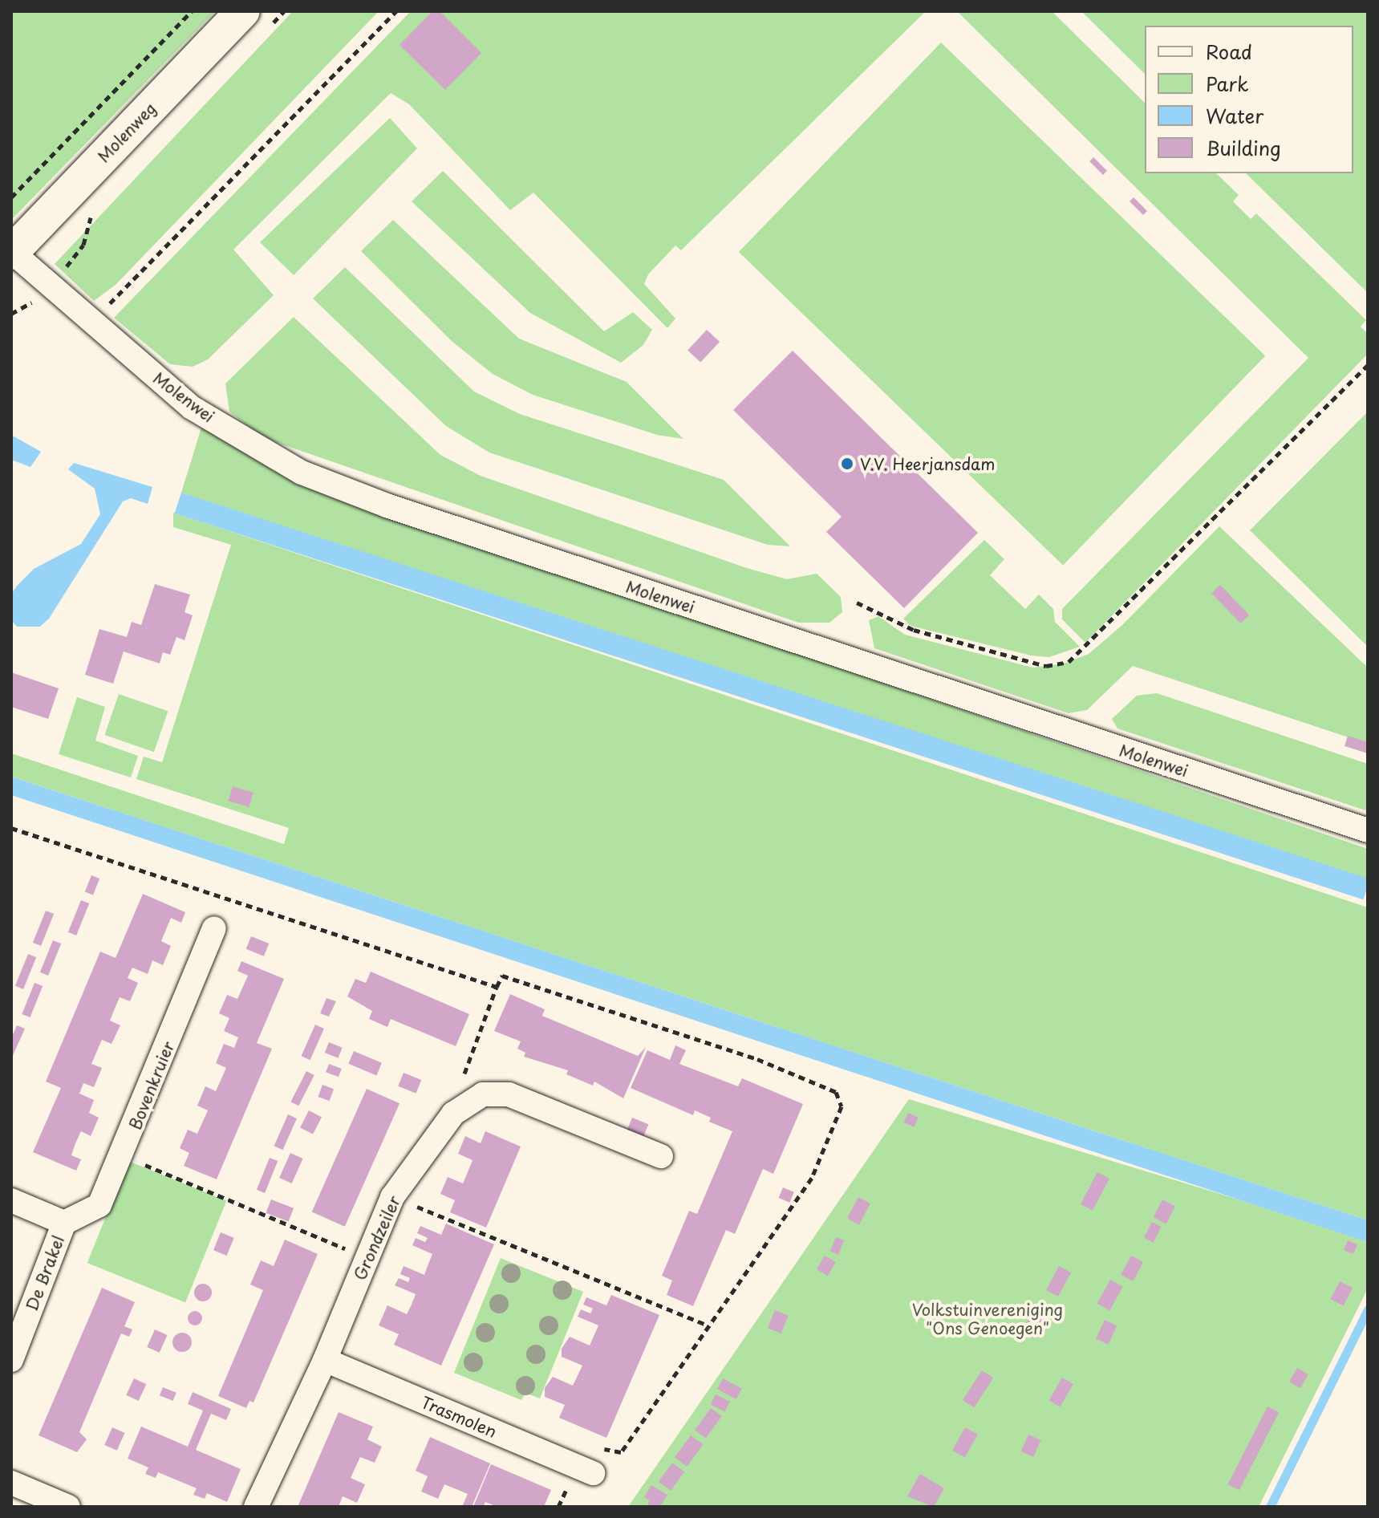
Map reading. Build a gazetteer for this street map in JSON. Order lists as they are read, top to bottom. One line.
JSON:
{"streets":{"main road":["Molenweg"],"street":["Molenwei","Bovenkruier","Grondzeiler","De Brakel","Trasmolen"]},"crossings":[["Molenweg","Molenwei"],["Bovenkruier","De Brakel"],["Grondzeiler","Trasmolen"]],"parks":["Volkstuinvereniging \"Ons Genoegen\""],"places":["V.V. Heerjansdam"],"legend":["Road","Park","Water","Building"]}
